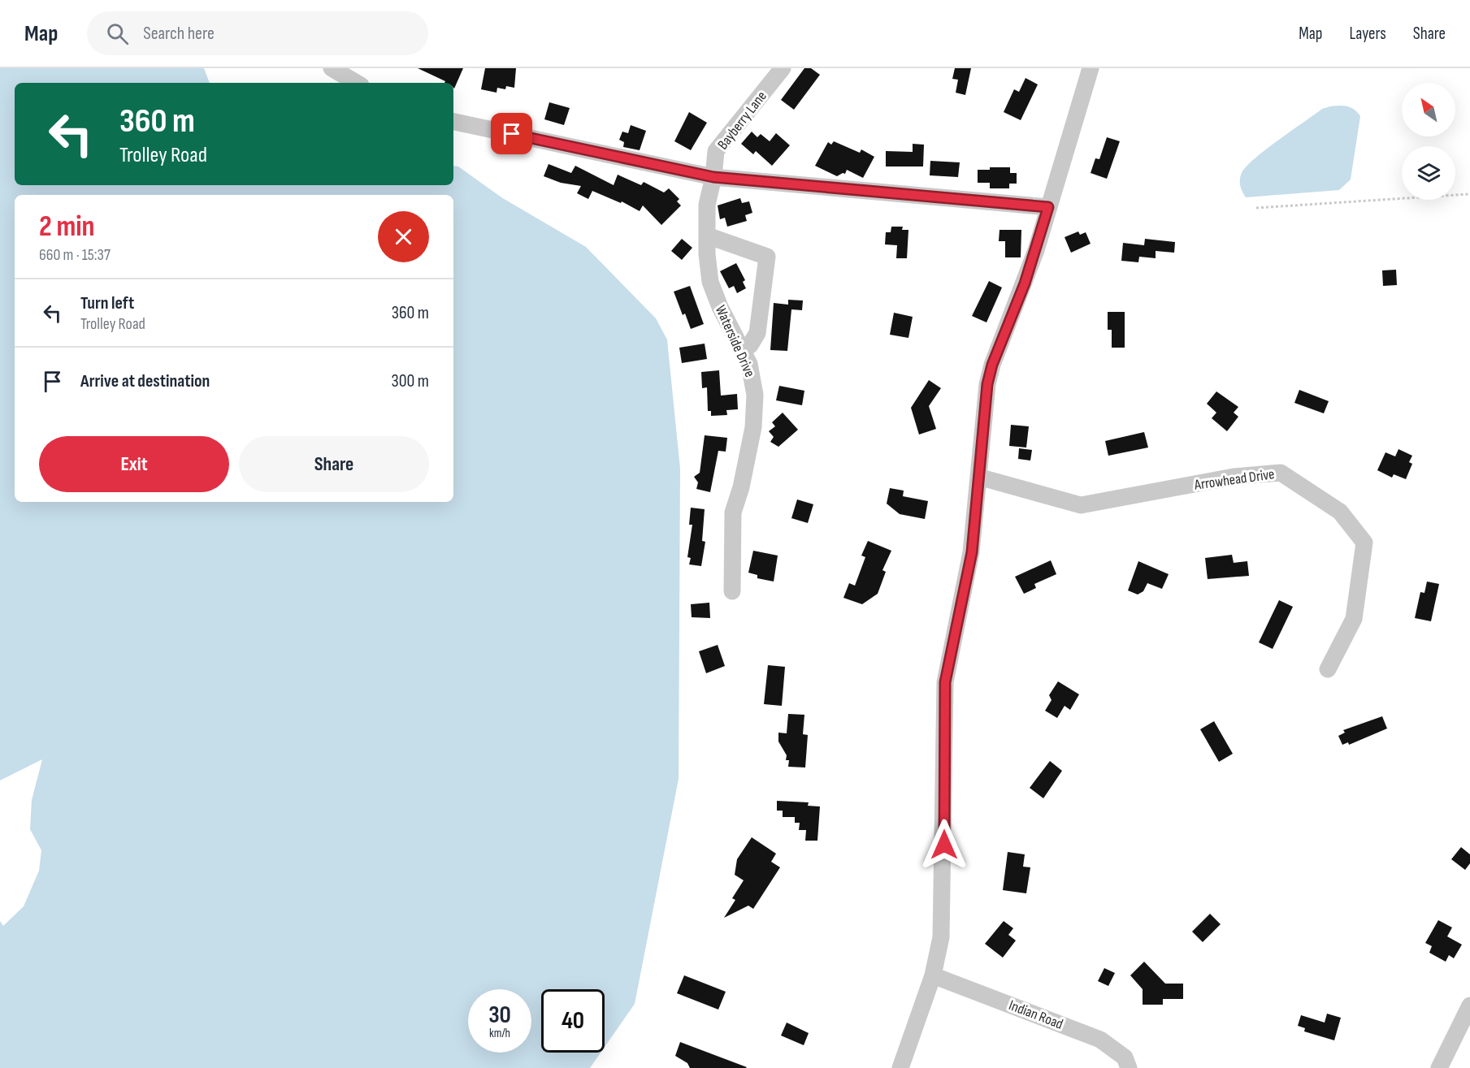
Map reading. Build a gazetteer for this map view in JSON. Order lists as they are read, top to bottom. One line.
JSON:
{"streets":{"street":["Bayberry Lane","Waterside Drive","Arrowhead Drive","Indian Road"]},"crossings":[["Bayberry Lane","Waterside Drive"]],"north":"top left","page":{"header":"Map","search":"Search here","nav":["Map","Layers","Share"],"turn":["360 m","Trolley Road"],"heading":["2 min","660 m · 15:37"],"list":[{"name":"Turn left","note":"Trolley Road","value":"360 m"},{"name":"Arrive at destination","value":"300 m"}],"buttons":["Exit","Share"],"speed":"30 km/h","limit":"40"}}
